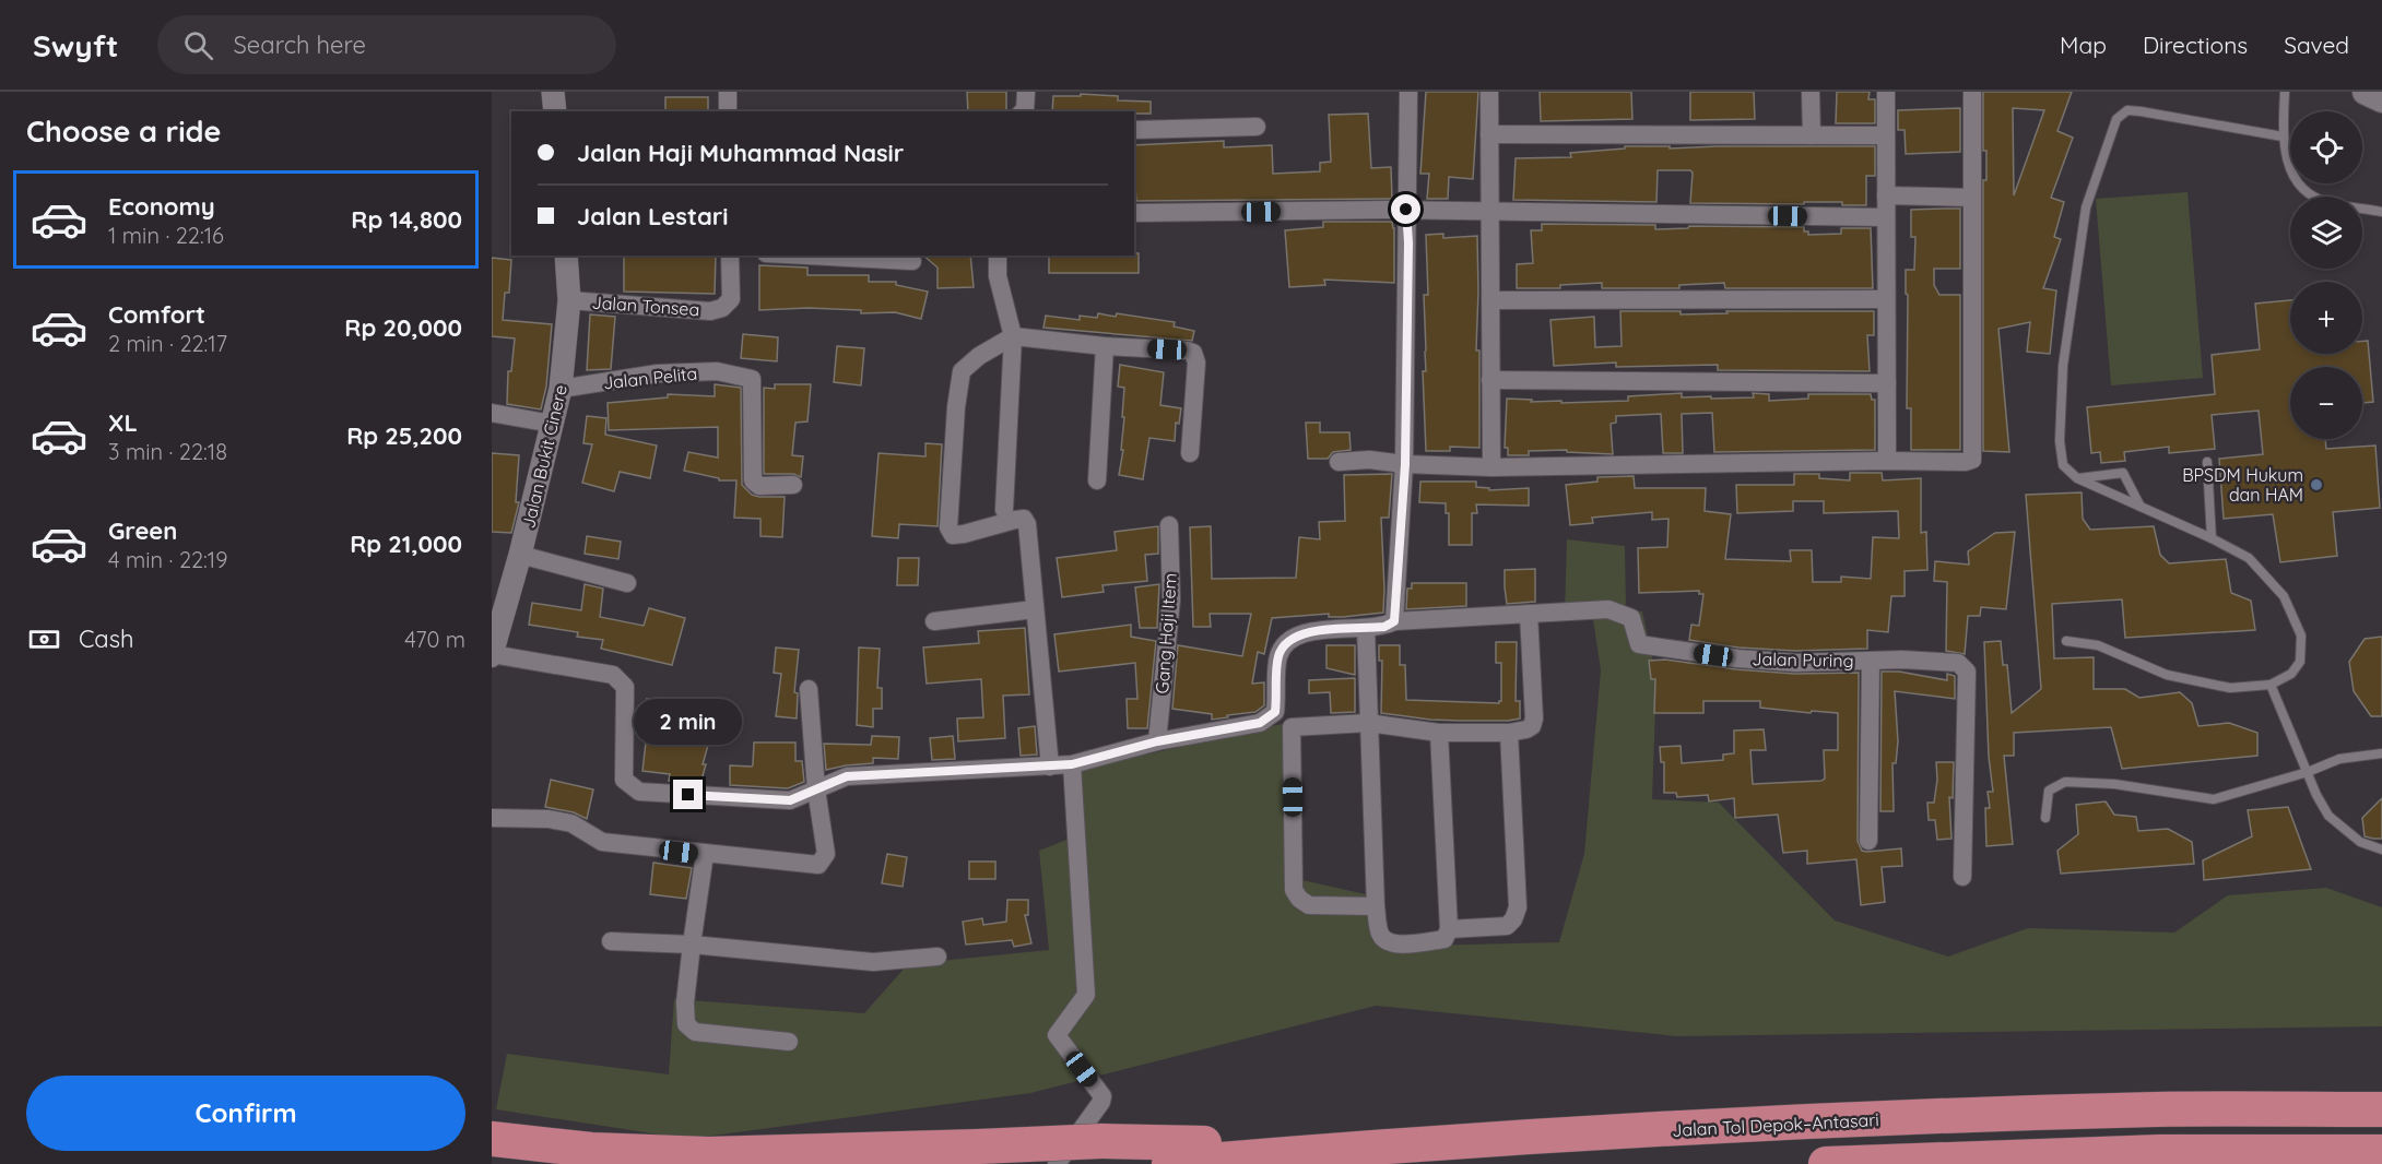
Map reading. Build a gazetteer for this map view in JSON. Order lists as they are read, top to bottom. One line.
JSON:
{"streets":{"highway":["Jalan Tol Depok–Antasari"],"street":["Jalan Tonsea","Jalan Pelita","Jalan Bukit Cinere","Gang Haji Item","Jalan Puring"]},"crossings":[["Jalan Tonsea","Jalan Bukit Cinere"],["Jalan Pelita","Jalan Bukit Cinere"],["Gang Haji Item","Jalan Puring"]],"places":["BPSDM Hukum dan HAM"],"page":{"header":"Swyft","search":"Search here","nav":["Map","Directions","Saved"],"heading":"Choose a ride","map_buttons":["+","−"],"banner":["Jalan Haji Muhammad Nasir","Jalan Lestari"],"list":[{"name":"Economy","note":"1 min · 22:16","value":"Rp 14,800"},{"name":"Comfort","note":"2 min · 22:17","value":"Rp 20,000"},{"name":"XL","note":"3 min · 22:18","value":"Rp 25,200"},{"name":"Green","note":"4 min · 22:19","value":"Rp 21,000"}],"pay":["Cash","470 m"],"bubble":"2 min","buttons":"Confirm"}}
